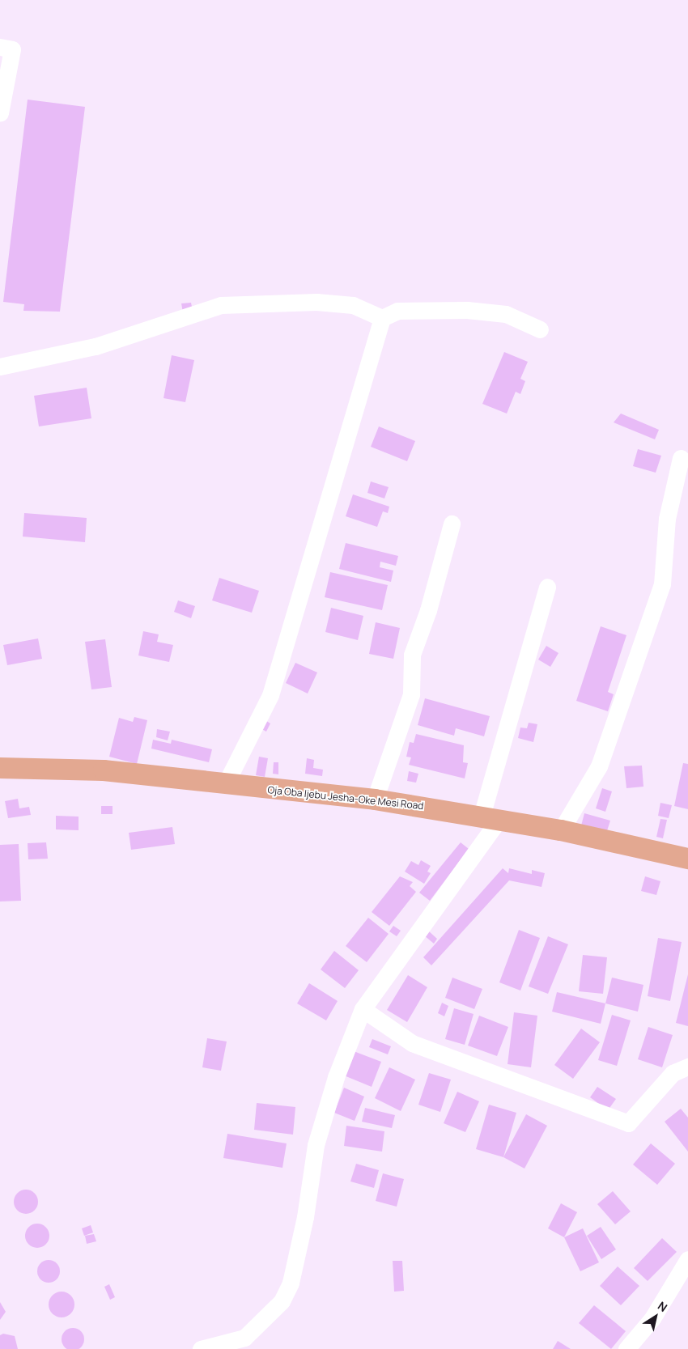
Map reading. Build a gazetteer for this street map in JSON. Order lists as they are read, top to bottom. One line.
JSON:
{"streets":{"main road":["Oja Oba Ijebu Jesha-Oke Mesi Road"]},"north":"top right"}
